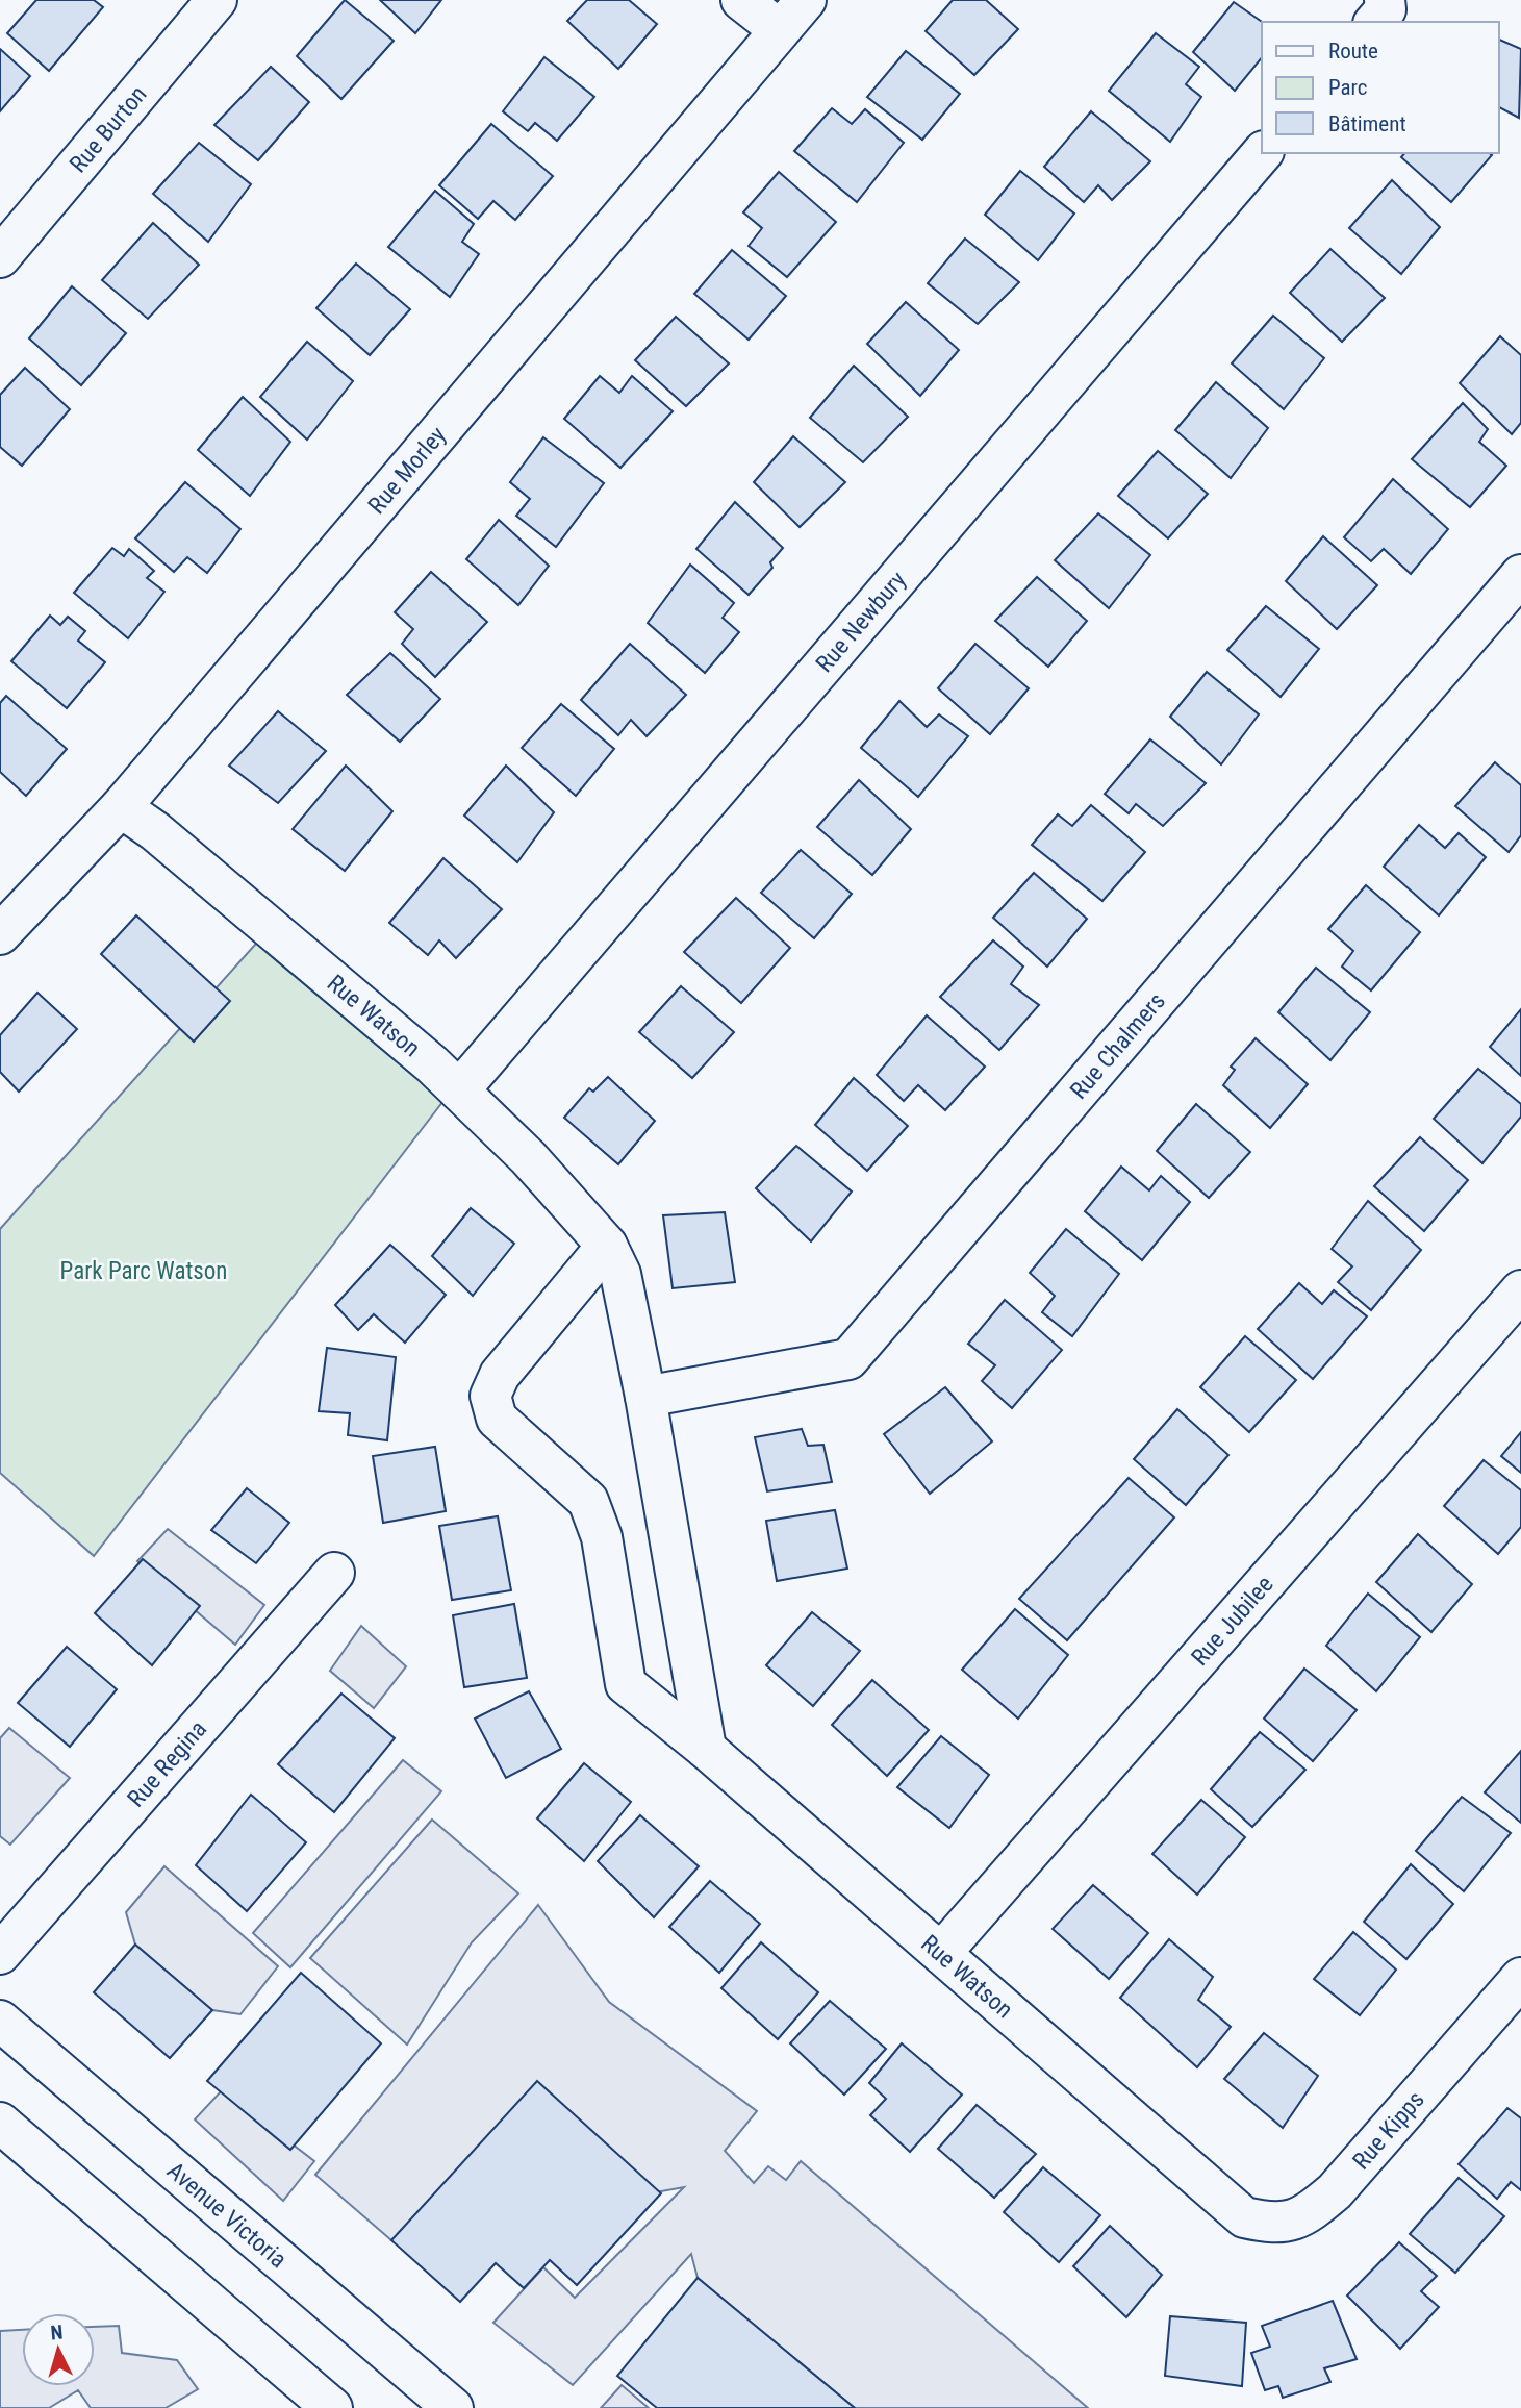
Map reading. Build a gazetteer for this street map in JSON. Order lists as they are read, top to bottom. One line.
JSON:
{"streets":{"street":["Rue Burton","Rue Morley","Rue Newbury","Rue Watson","Rue Chalmers","Rue Jubilee","Rue Regina","Rue Kipps","Avenue Victoria"]},"crossings":[["Rue Morley","Rue Watson"],["Rue Newbury","Rue Watson"],["Rue Watson","Rue Chalmers"],["Rue Watson","Rue Jubilee"],["Rue Watson","Rue Kipps"]],"parks":["Park Parc Watson"],"legend":["Route","Parc","Bâtiment"],"north":"top"}
